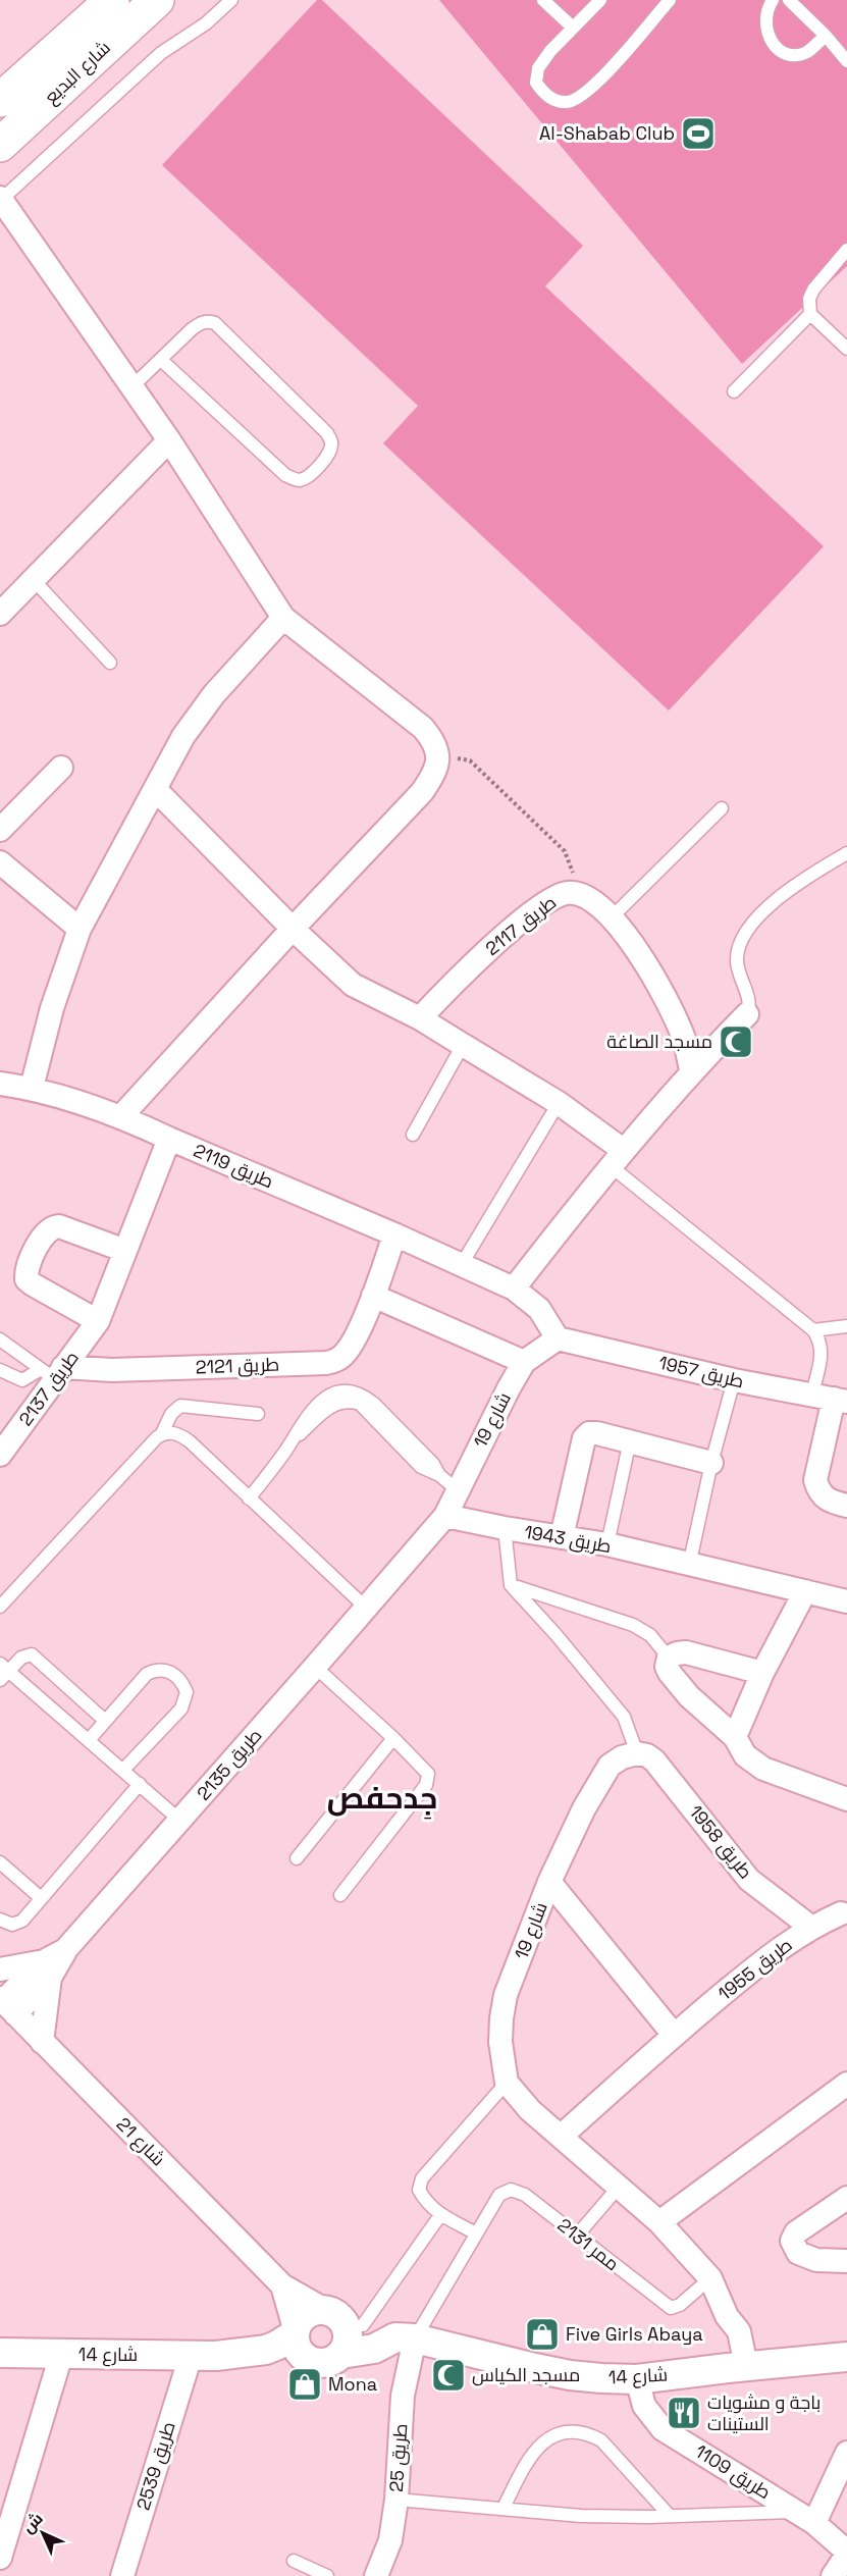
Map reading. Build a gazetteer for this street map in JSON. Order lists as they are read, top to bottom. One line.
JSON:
{"streets":{"main road":["شارع البديع"],"street":["طريق 2117","طريق 2119","طريق 2121","طريق 1957","طريق 2137","شارع 19","طريق 1943","طريق 2135","طريق 1958","طريق 1955","شارع 21","شارع 14","طريق 25","طريق 2539","طريق 1109"],"lane":["ممر 2131"]},"crossings":[["طريق 2119","طريق 2121"],["طريق 2119","طريق 1957"],["طريق 2119","طريق 2137"],["طريق 2119","شارع 19"],["طريق 2121","طريق 2137"],["طريق 1957","شارع 19"],["شارع 19","طريق 1943"],["شارع 19","طريق 2135"],["شارع 19","طريق 1958"],["طريق 1943","طريق 2135"],["طريق 1958","طريق 1955"],["شارع 21","شارع 14"],["ممر 2131","شارع 14"],["ممر 2131","طريق 25"],["شارع 14","طريق 25"],["شارع 14","طريق 2539"],["شارع 14","طريق 1109"]],"districts":["جِدحفص"],"places":{"sports":["Al-Shabab Club"],"mosque":["مسجد الصاغة","مسجد الكياس"],"shop":["Five Girls Abaya","Mona"],"restaurant":["باجة و مشويات الستينات"]},"north":"top left"}
